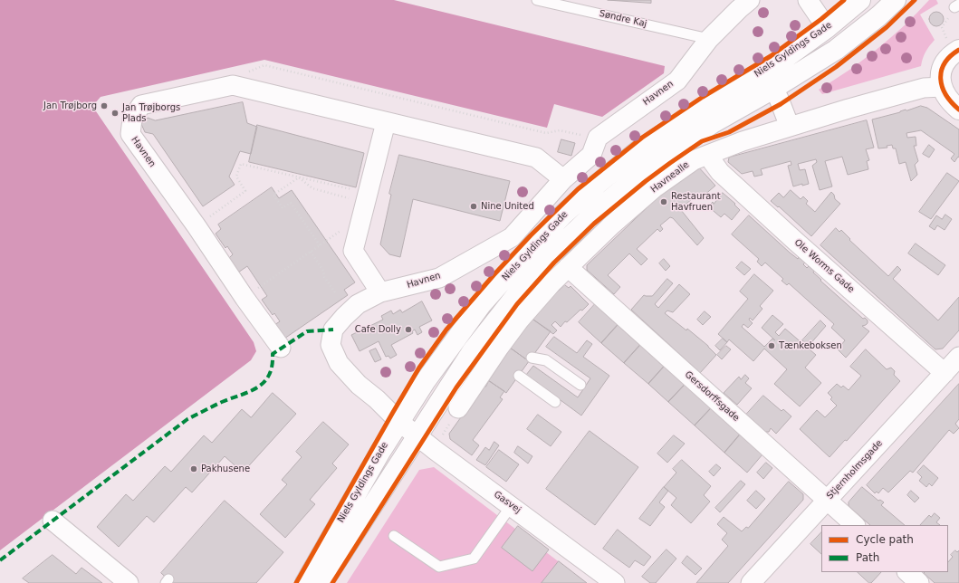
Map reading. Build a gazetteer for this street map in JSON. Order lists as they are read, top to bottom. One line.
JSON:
{"streets":{"street":["Niels Gyldings Gade","Havnen","Havnealle","Ole Worms Gade","Gersdorffsgade","Stjernholmsgade","Gasvej"],"lane":["Søndre Kaj"]},"crossings":[["Søndre Kaj","Havnen"],["Niels Gyldings Gade","Havnen"],["Niels Gyldings Gade","Gasvej"],["Havnen","Gasvej"],["Havnealle","Ole Worms Gade"],["Havnealle","Gersdorffsgade"],["Ole Worms Gade","Stjernholmsgade"],["Gersdorffsgade","Stjernholmsgade"]],"places":["Jan Trøjborg","Jan Trøjborgs Plads","Restaurant Havfruen","Nine United","Cafe Dolly","Tænkeboksen","Pakhusene"],"legend":["Cycle path","Path"]}
